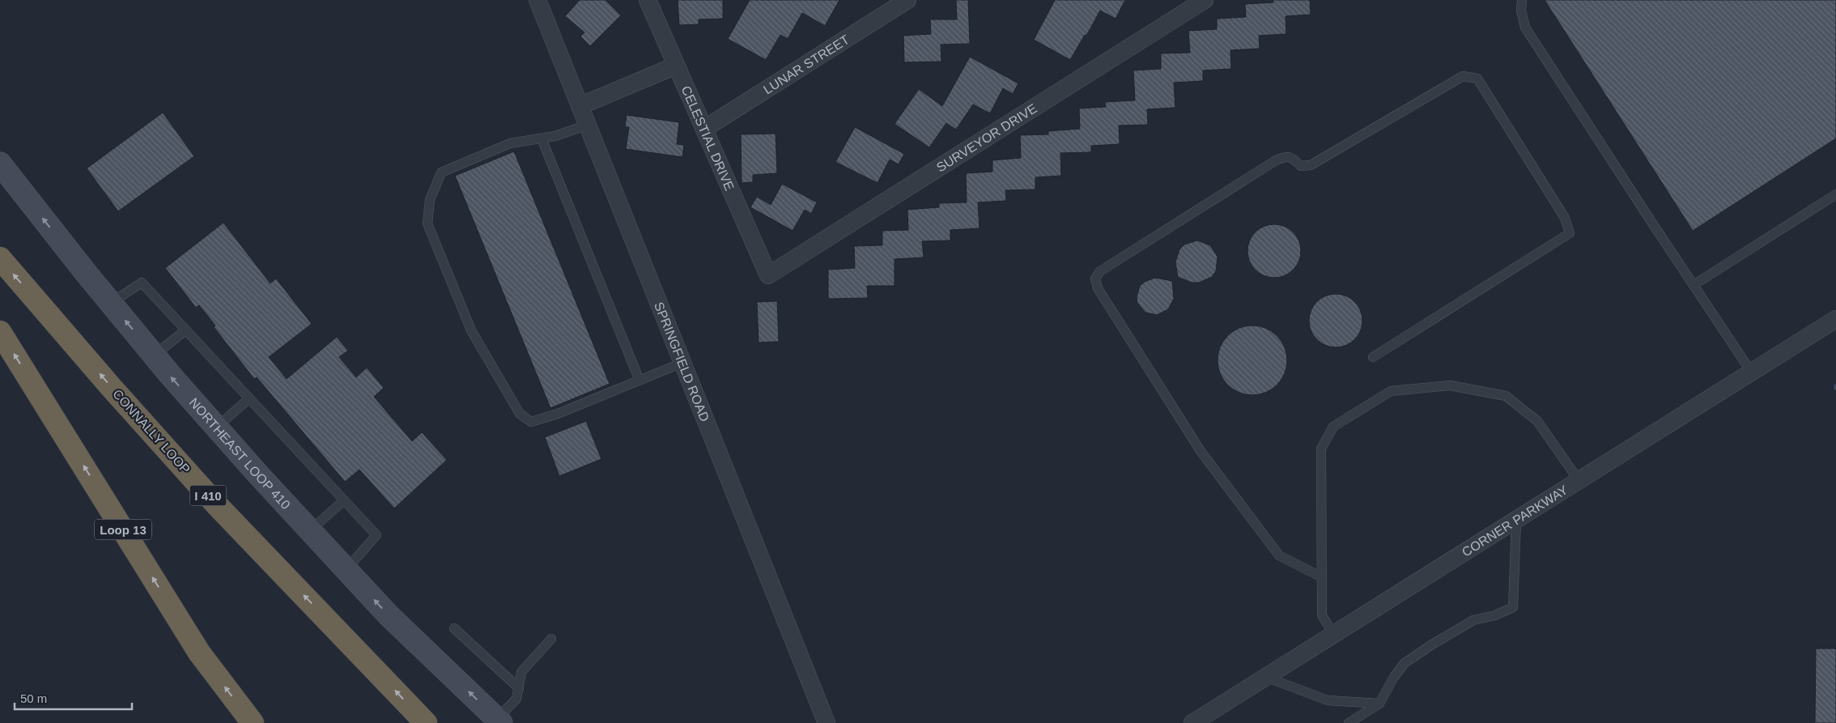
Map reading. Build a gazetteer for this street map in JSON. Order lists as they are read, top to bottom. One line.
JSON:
{"streets":{"highway":["CONNALLY LOOP","I 410","Loop 13"],"main road":["NORTHEAST LOOP 410"],"street":["LUNAR STREET","CELESTIAL DRIVE","SURVEYOR DRIVE","SPRINGFIELD ROAD","CORNER PARKWAY"]},"crossings":[["LUNAR STREET","CELESTIAL DRIVE"],["CELESTIAL DRIVE","SURVEYOR DRIVE"]],"one_way":["NORTHEAST LOOP 410"],"scale_bar":"50 m"}
